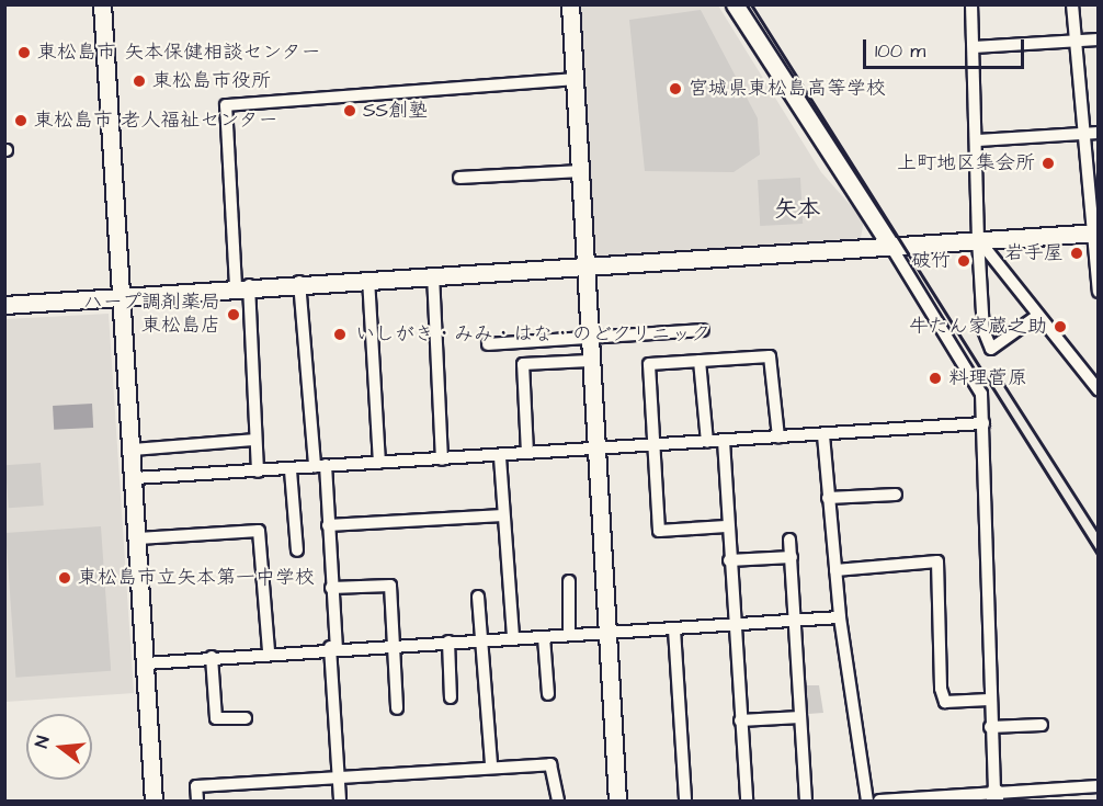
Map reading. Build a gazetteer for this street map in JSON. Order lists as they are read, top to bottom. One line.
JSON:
{"districts":["矢本"],"places":["東松島市 矢本保健相談センター","東松島市役所","宮城県東松島高等学校","SS創塾","東松島市 老人福祉センター","上町地区集会所","岩手屋","破竹","ハープ調剤薬局 東松島店","牛たん家蔵之助","いしがき・みみ・はな・のどクリニック","料理菅原","東松島市立矢本第一中学校"],"scale_bar":"100 m","north":"left"}
